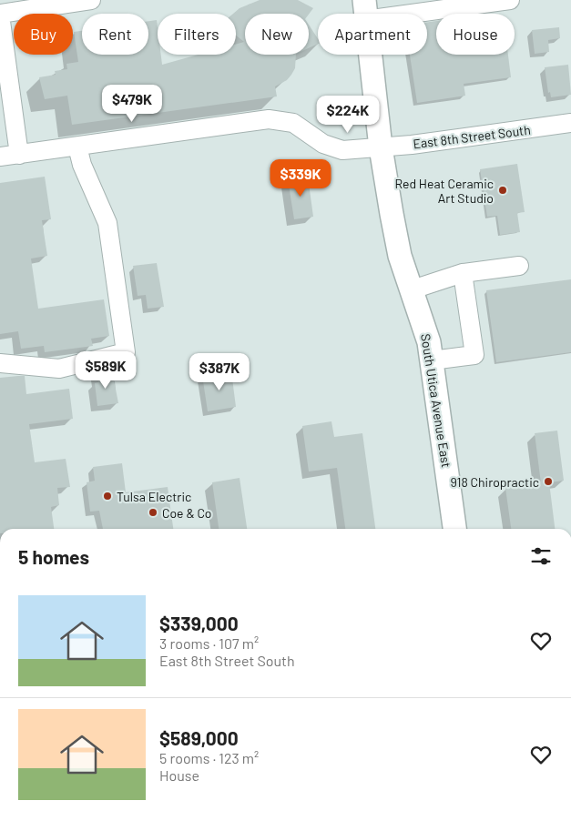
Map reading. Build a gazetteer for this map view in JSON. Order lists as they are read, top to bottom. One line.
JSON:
{"streets":{"main road":["South Utica Avenue East"],"street":["East 8th Street South"]},"crossings":[["East 8th Street South","South Utica Avenue East"]],"places":["Red Heat Ceramic Art Studio","918 Chiropractic","Tulsa Electric","Coe & Co"],"page":{"chip":["Buy","Rent","Filters","New","Apartment","House"],"price":["$479K","$224K","$339K","$589K","$387K"],"heading":"5 homes","list":[{"name":"$339,000","note":"3 rooms · 107 m² · East 8th Street South"},{"name":"$589,000","note":"5 rooms · 123 m² · House"}]}}
